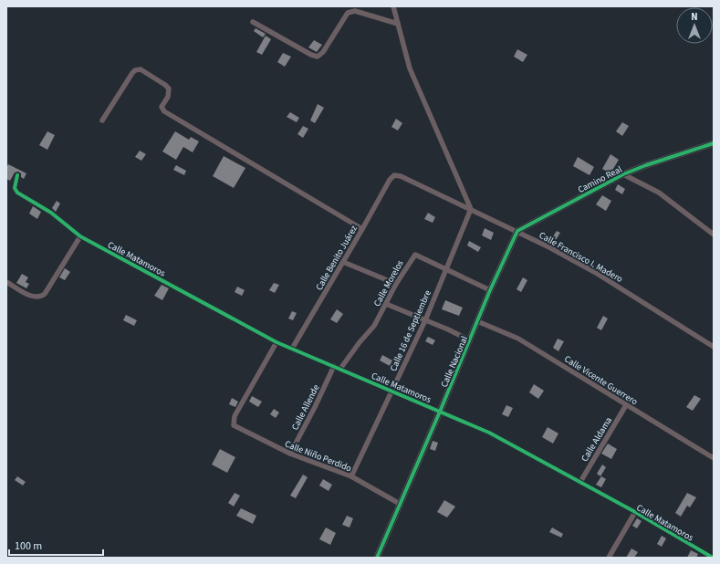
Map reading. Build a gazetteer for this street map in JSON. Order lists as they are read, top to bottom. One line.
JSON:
{"streets":{"street":["Camino Real","Calle Francisco I. Madero","Calle Benito Juárez","Calle Matamoros","Calle Morelos","Calle 16 de Septiembre","Calle Nacional","Calle Vicente Guerrero","Calle Allende","Calle Aldama","Calle Niño Perdido"]},"crossings":[["Camino Real","Calle Francisco I. Madero"],["Camino Real","Calle Nacional"],["Calle Francisco I. Madero","Calle Benito Juárez"],["Calle Francisco I. Madero","Calle 16 de Septiembre"],["Calle Francisco I. Madero","Calle Nacional"],["Calle Benito Juárez","Calle Matamoros"],["Calle Matamoros","Calle Morelos"],["Calle Matamoros","Calle 16 de Septiembre"],["Calle Matamoros","Calle Nacional"],["Calle Matamoros","Calle Allende"],["Calle Matamoros","Calle Aldama"],["Calle Matamoros","Calle Niño Perdido"],["Calle Morelos","Calle 16 de Septiembre"],["Calle Morelos","Calle Nacional"],["Calle 16 de Septiembre","Calle Niño Perdido"],["Calle Nacional","Calle Vicente Guerrero"],["Calle Nacional","Calle Niño Perdido"],["Calle Vicente Guerrero","Calle Aldama"],["Calle Allende","Calle Niño Perdido"]],"scale_bar":"100 m","north":"top"}
